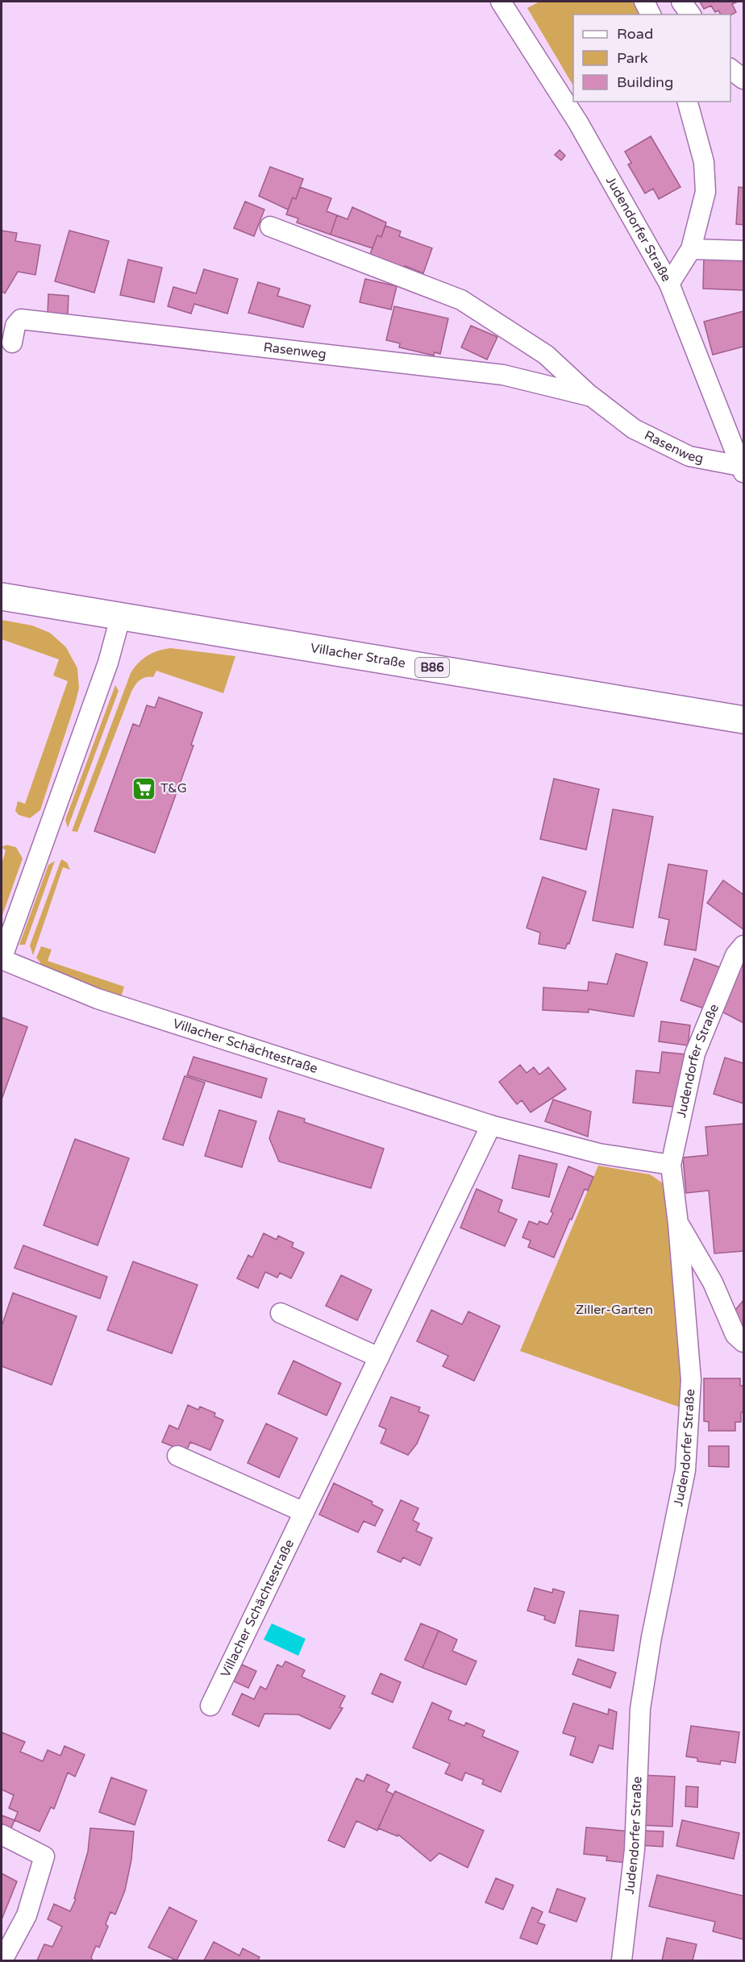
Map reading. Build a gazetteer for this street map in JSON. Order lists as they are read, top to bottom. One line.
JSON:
{"streets":{"main road":["Villacher Straße","B86"],"street":["Judendorfer Straße","Rasenweg","Villacher Schächtestraße"]},"crossings":[["Judendorfer Straße","Rasenweg"],["Judendorfer Straße","Villacher Schächtestraße"],["Villacher Straße","Villacher Schächtestraße"]],"parks":["Ziller-Garten"],"places":{"supermarket":["T&G"]},"legend":["Road","Park","Building"]}
